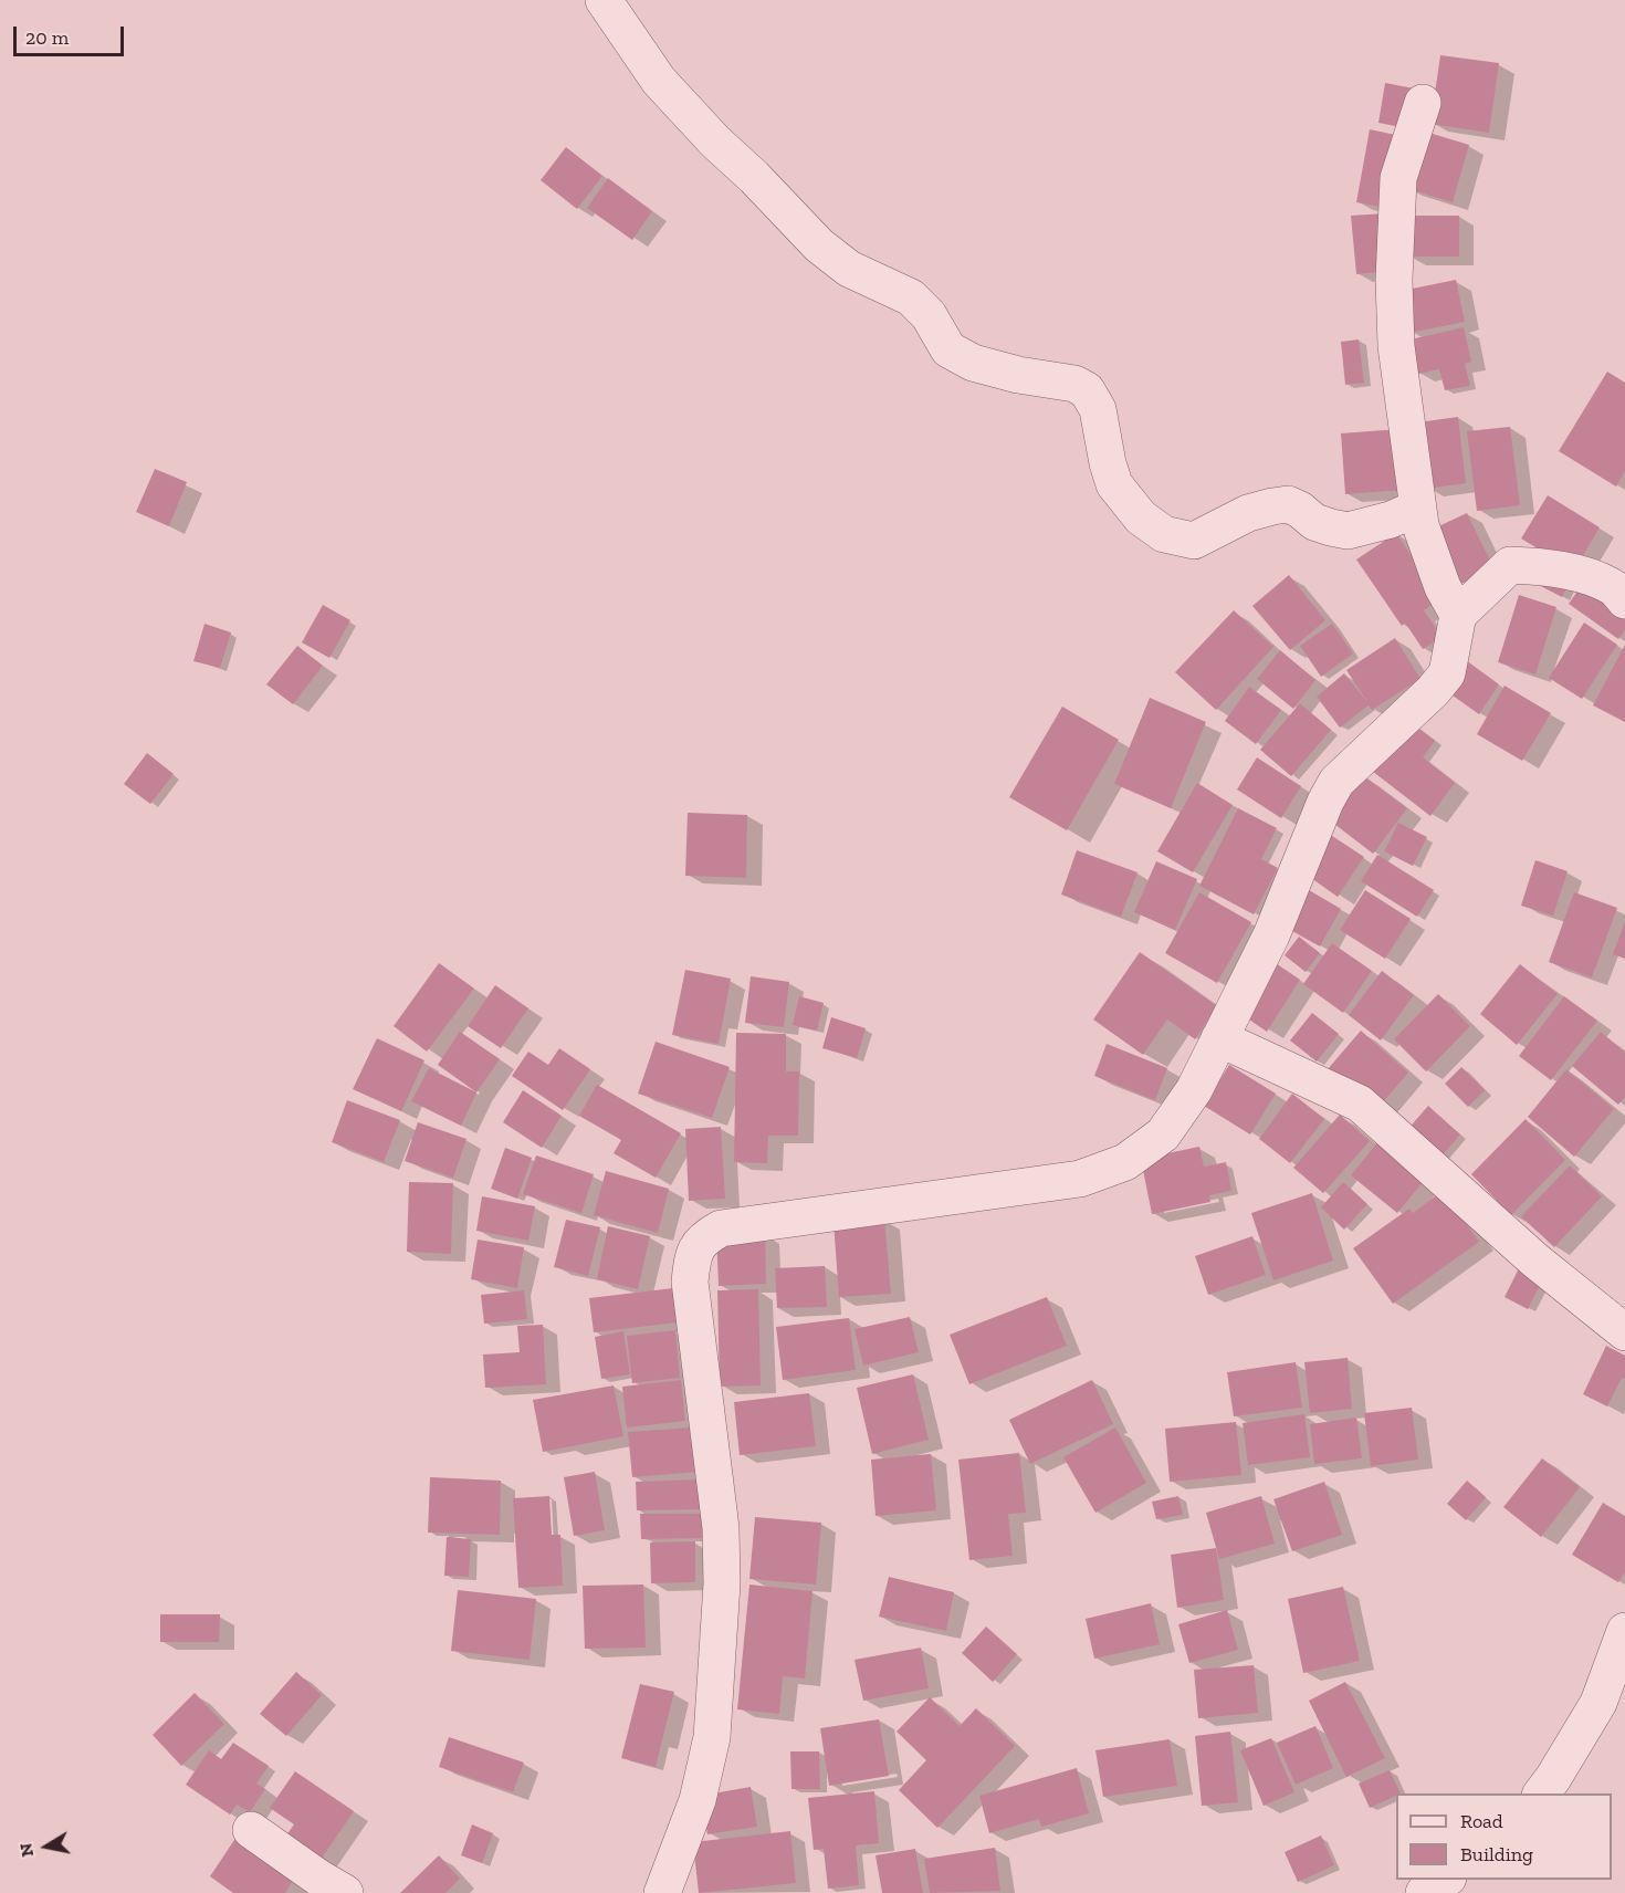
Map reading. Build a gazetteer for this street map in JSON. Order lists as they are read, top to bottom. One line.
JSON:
{"legend":["Road","Building"],"scale_bar":"20 m","north":"left"}
